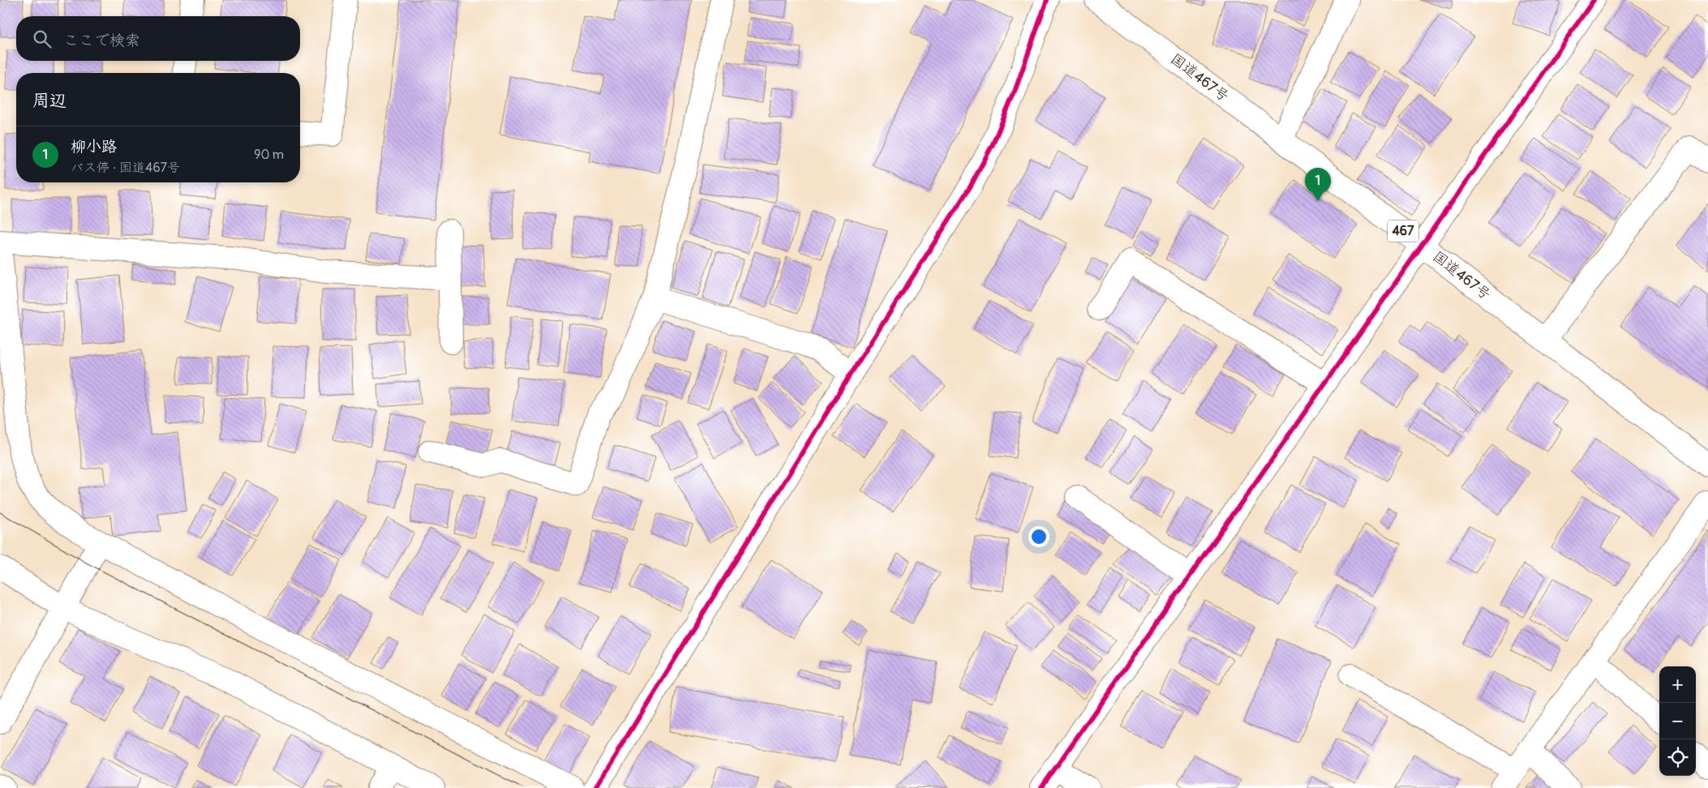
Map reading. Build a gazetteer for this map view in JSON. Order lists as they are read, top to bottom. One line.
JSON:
{"streets":{"main road":["国道467号","467"]},"page":{"search":"ここで検索","heading":"周辺","list":[{"mark":"1","name":"柳小路","note":"バス停 · 国道467号","value":"90 m"}],"pins":"1","map_buttons":["+","−"]}}
